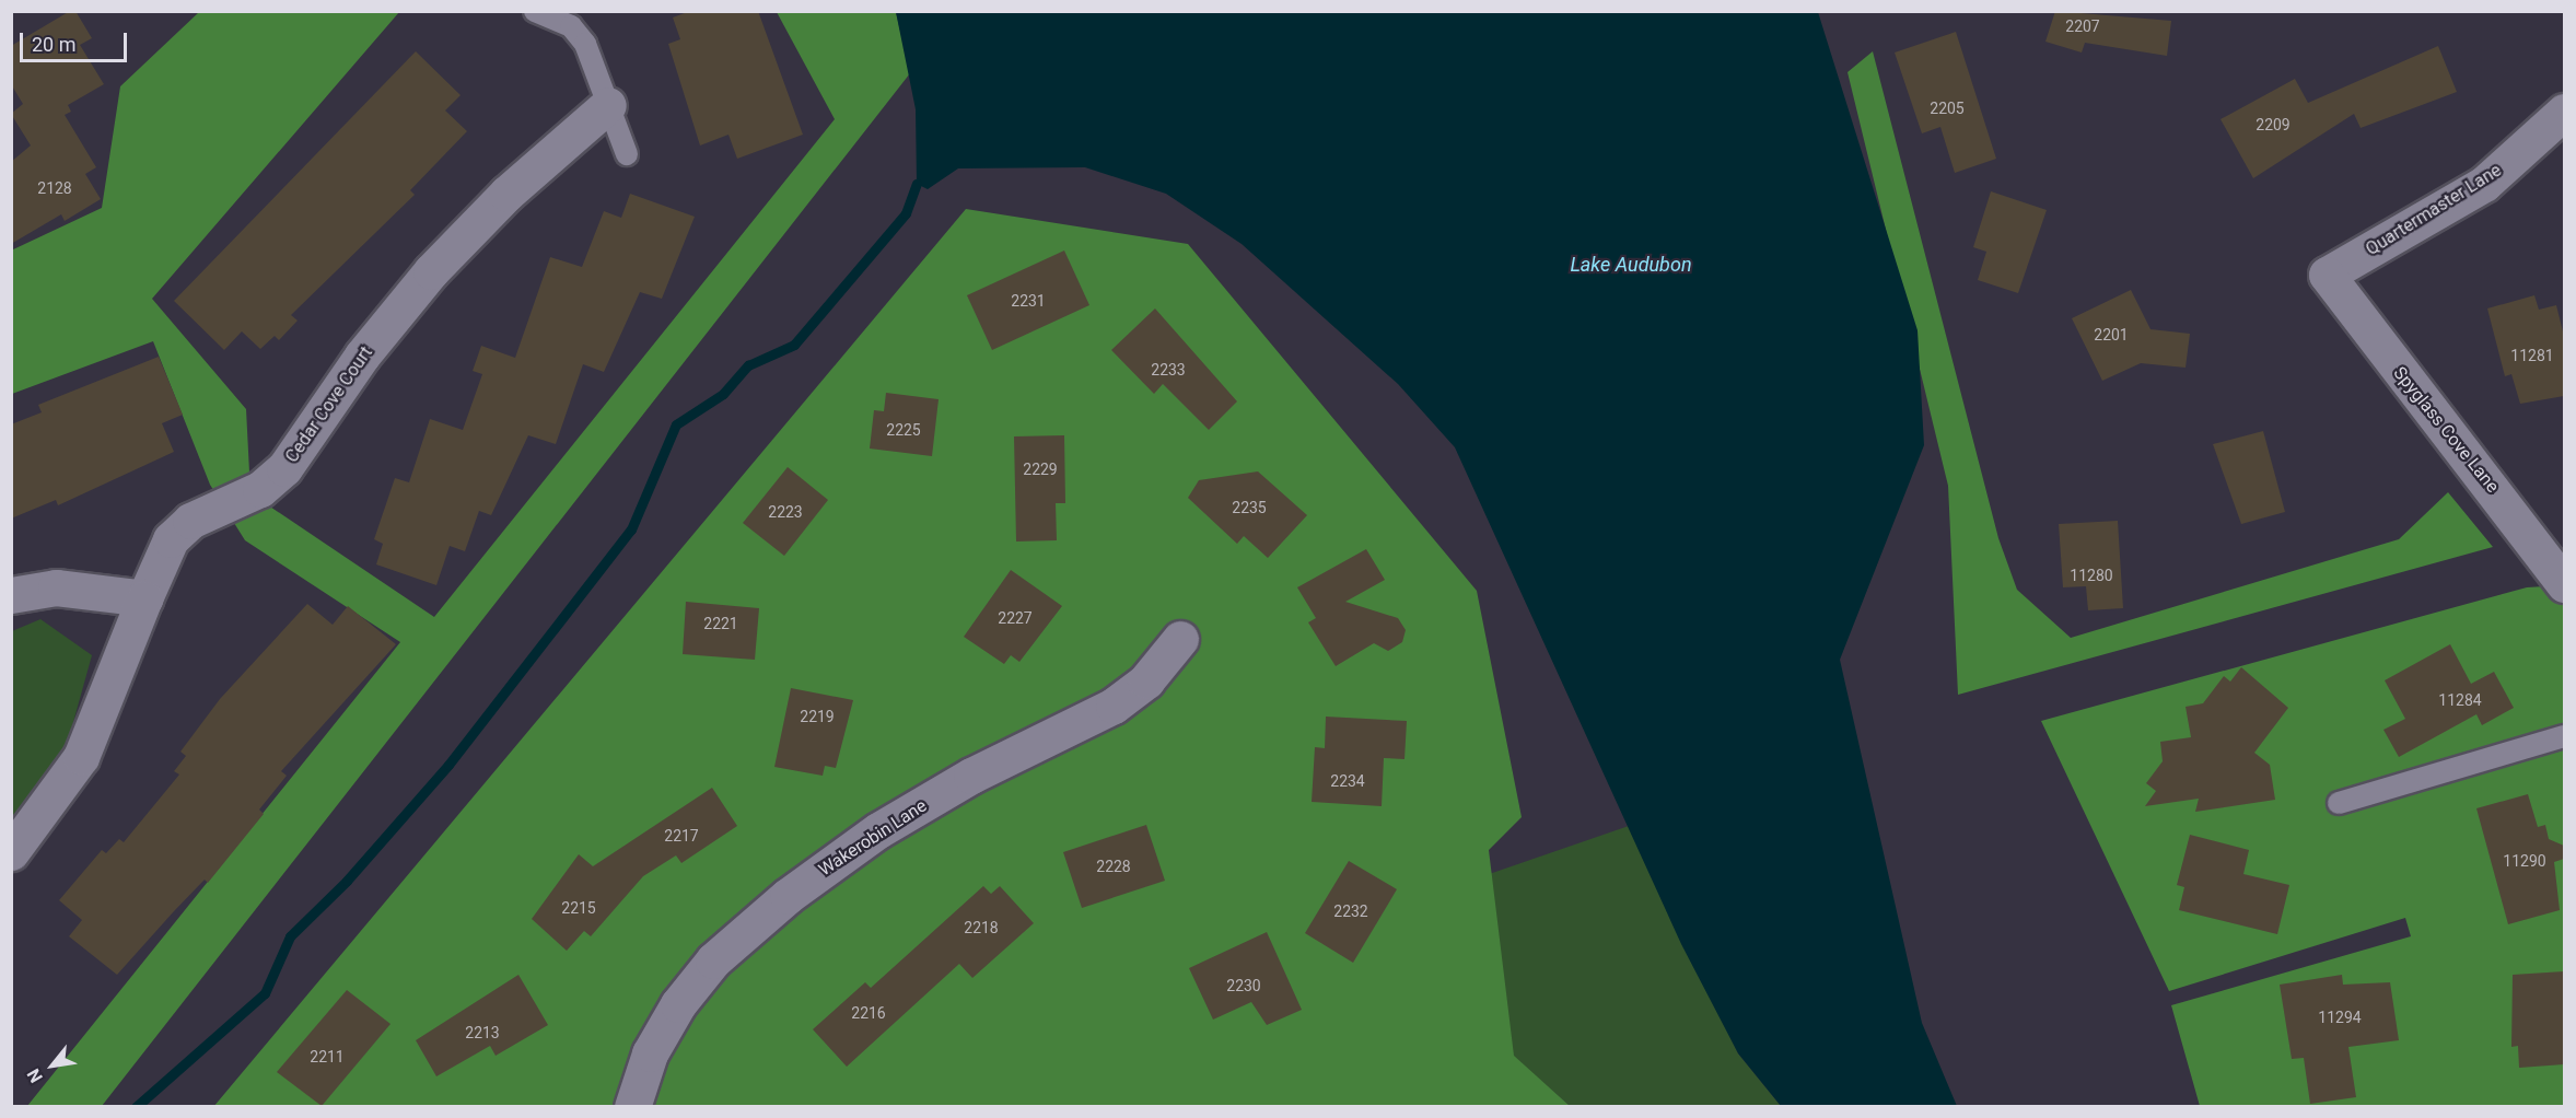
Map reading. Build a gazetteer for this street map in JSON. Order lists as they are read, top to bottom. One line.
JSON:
{"streets":{"street":["Quartermaster Lane","Cedar Cove Court","Spyglass Cove Lane","Wakerobin Lane"]},"crossings":[["Quartermaster Lane","Spyglass Cove Lane"]],"water":["Lake Audubon"],"house_numbers":["2207","2205","2209","2128","2231","2201","11281","2233","2225","2229","2235","2223","11280","2227","2221","11284","2219","2234","2217","11290","2228","2215","2232","2218","2230","2216","11294","2213","2211"],"scale_bar":"20 m","north":"bottom left"}
